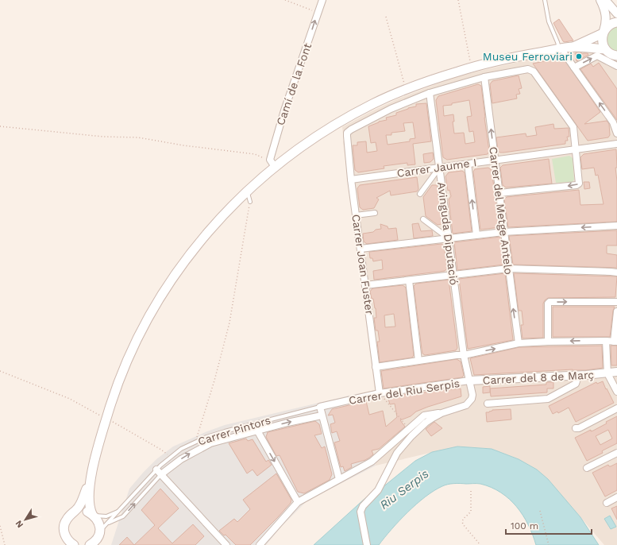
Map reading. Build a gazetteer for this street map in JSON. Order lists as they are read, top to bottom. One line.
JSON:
{"streets":{"street":["Camí de la Font","Carrer Jaume I","Carrer del Metge Antelo","Avinguda Diputació","Carrer Joan Fuster","Carrer del 8 de Març","Carrer del Riu Serpis"],"lane":["Carrer Pintors"]},"crossings":[["Carrer Jaume I","Carrer del Metge Antelo"],["Carrer Jaume I","Avinguda Diputació"],["Carrer Jaume I","Carrer Joan Fuster"],["Avinguda Diputació","Carrer Joan Fuster"],["Avinguda Diputació","Carrer del 8 de Març"],["Avinguda Diputació","Carrer del Riu Serpis"],["Carrer Joan Fuster","Carrer del Riu Serpis"],["Carrer del 8 de Març","Carrer del Riu Serpis"],["Carrer del Riu Serpis","Carrer Pintors"]],"one_way":["Camí de la Font","Carrer del Metge Antelo"],"water":["Riu Serpis"],"places":["Museu Ferroviari"],"scale_bar":"100 m","north":"bottom left"}
